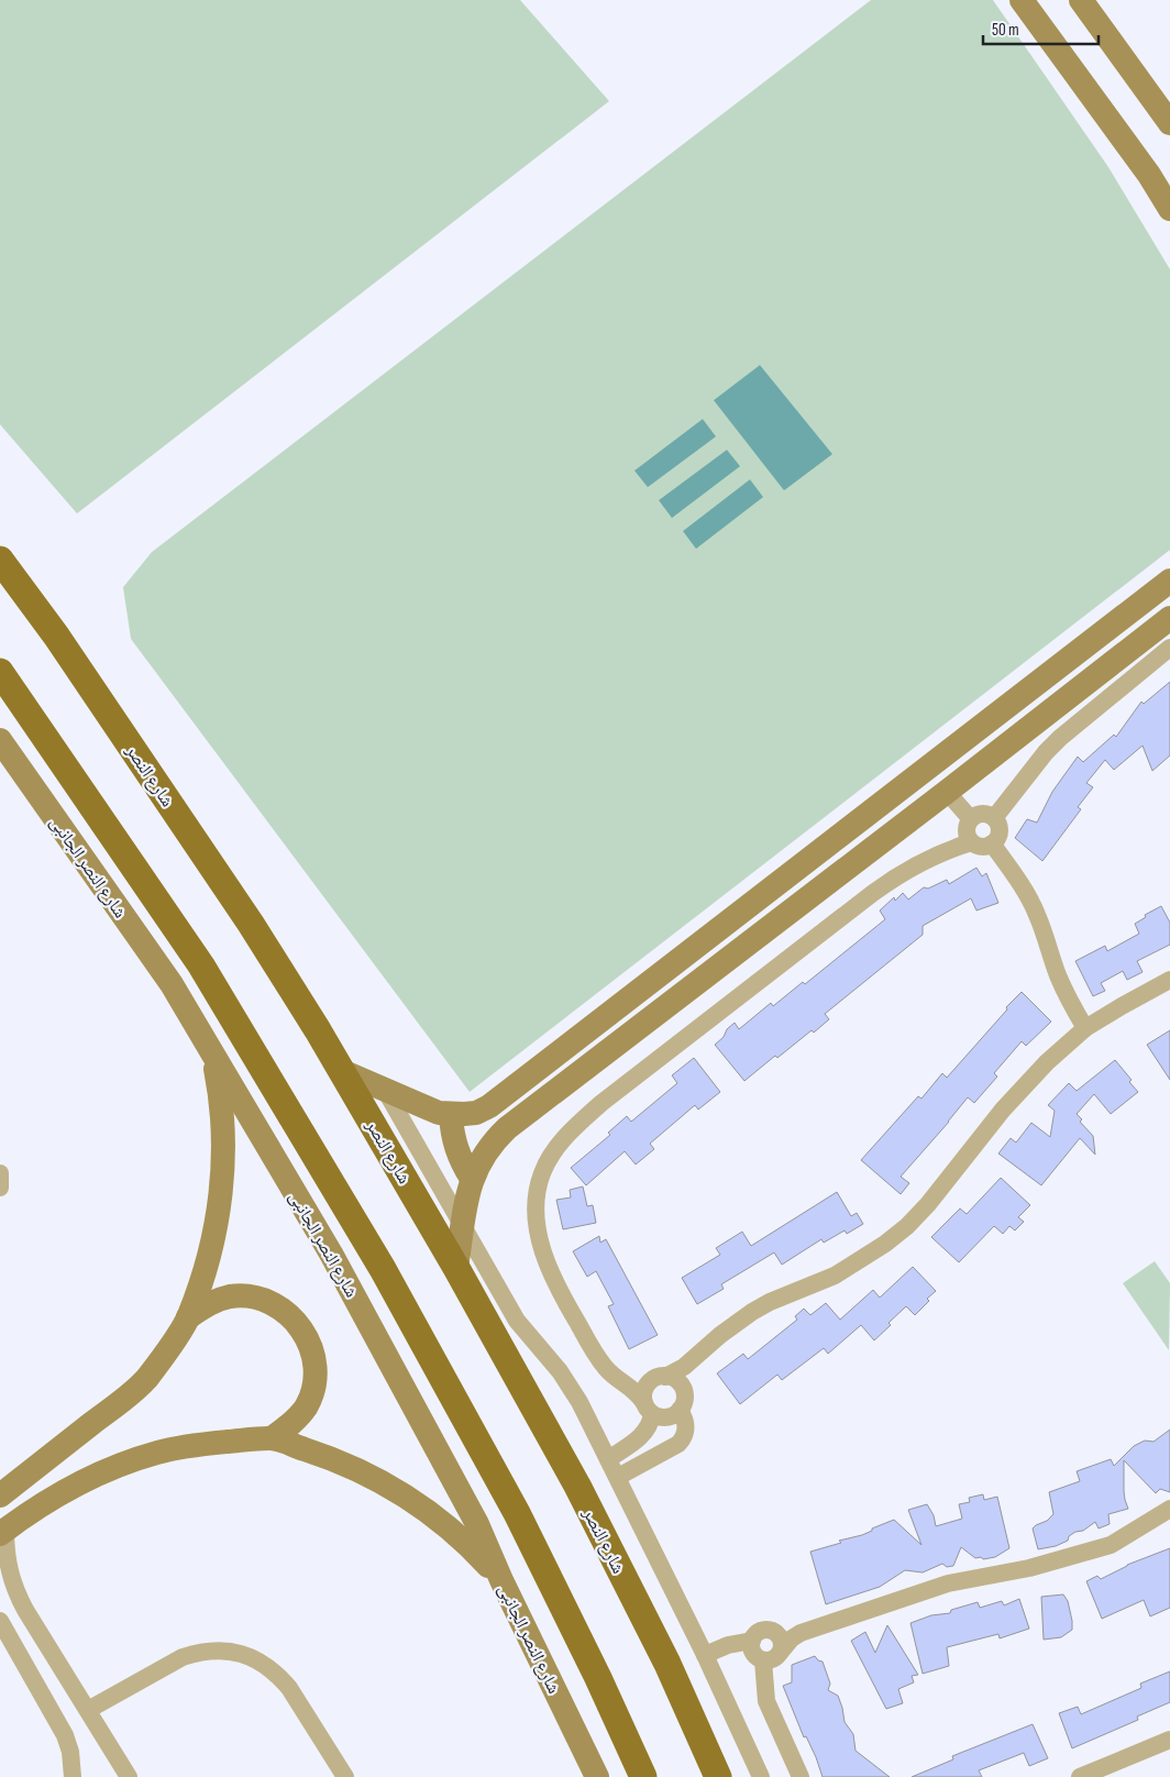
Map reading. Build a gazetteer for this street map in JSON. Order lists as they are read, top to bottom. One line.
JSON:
{"streets":{"main road":["شارع النصر"],"street":["شارع النصر الجانبى"]},"scale_bar":"50 m"}
